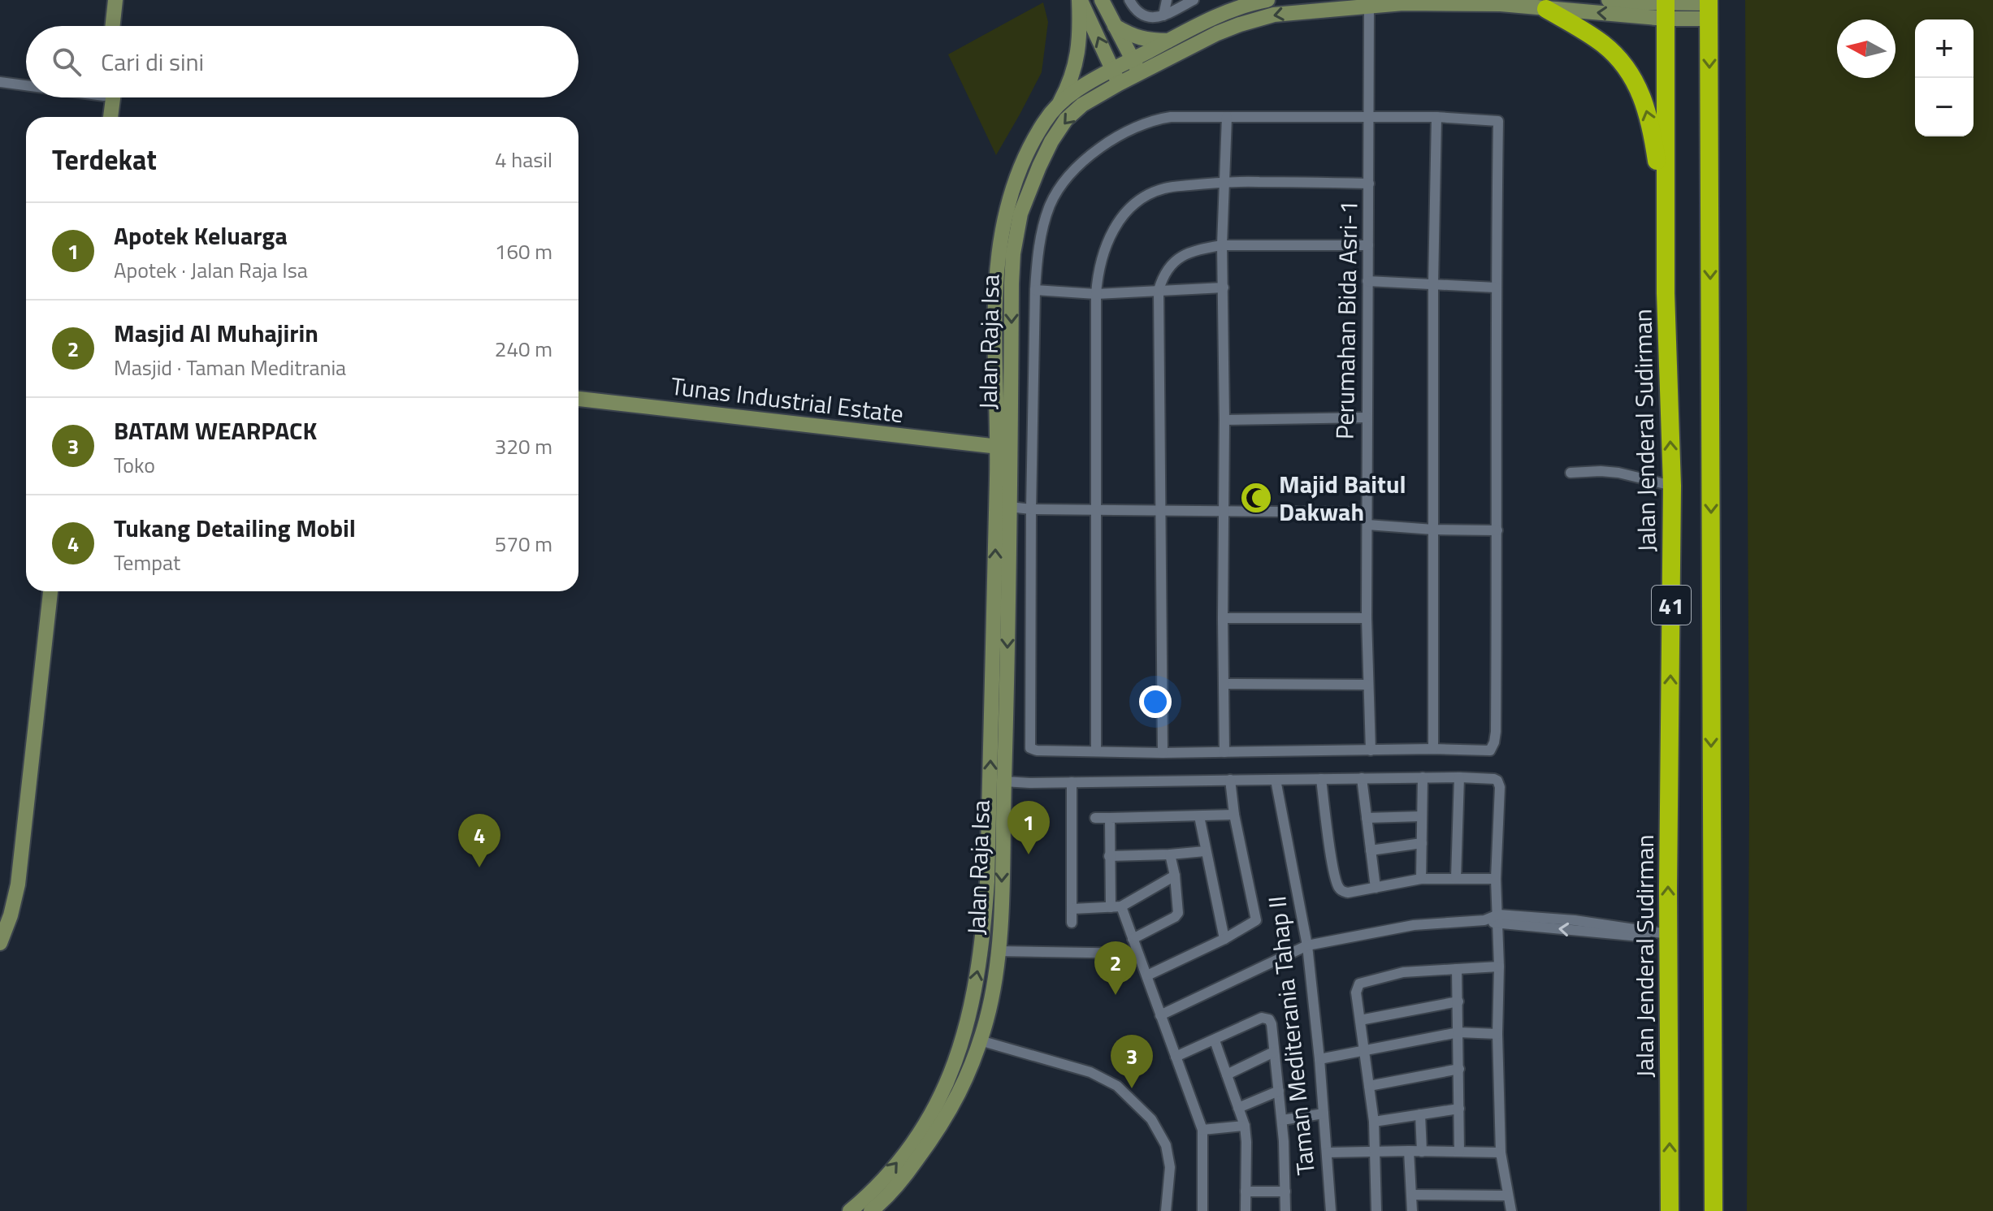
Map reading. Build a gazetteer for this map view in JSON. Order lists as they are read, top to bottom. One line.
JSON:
{"streets":{"highway":["Jalan Jenderal Sudirman","41"],"main road":["Jalan Raja Isa","Tunas Industrial Estate"],"street":["Perumahan Bida Asri-1","Taman Mediterania Tahap II"]},"crossings":[["Perumahan Bida Asri-1","Jalan Raja Isa"],["Jalan Raja Isa","Tunas Industrial Estate"],["Jalan Raja Isa","Jalan Jenderal Sudirman"],["Jalan Raja Isa","41"]],"places":{"mosque":["Majid Baitul Dakwah"]},"north":"left","page":{"map_buttons":["+","−"],"search":"Cari di sini","heading":["Terdekat","4 hasil"],"list":[{"mark":"1","name":"Apotek Keluarga","note":"Apotek · Jalan Raja Isa","value":"160 m"},{"mark":"2","name":"Masjid Al Muhajirin","note":"Masjid · Taman Meditrania","value":"240 m"},{"mark":"3","name":"BATAM WEARPACK","note":"Toko","value":"320 m"},{"mark":"4","name":"Tukang Detailing Mobil","note":"Tempat","value":"570 m"}],"pins":["1","4","2","3"]}}
